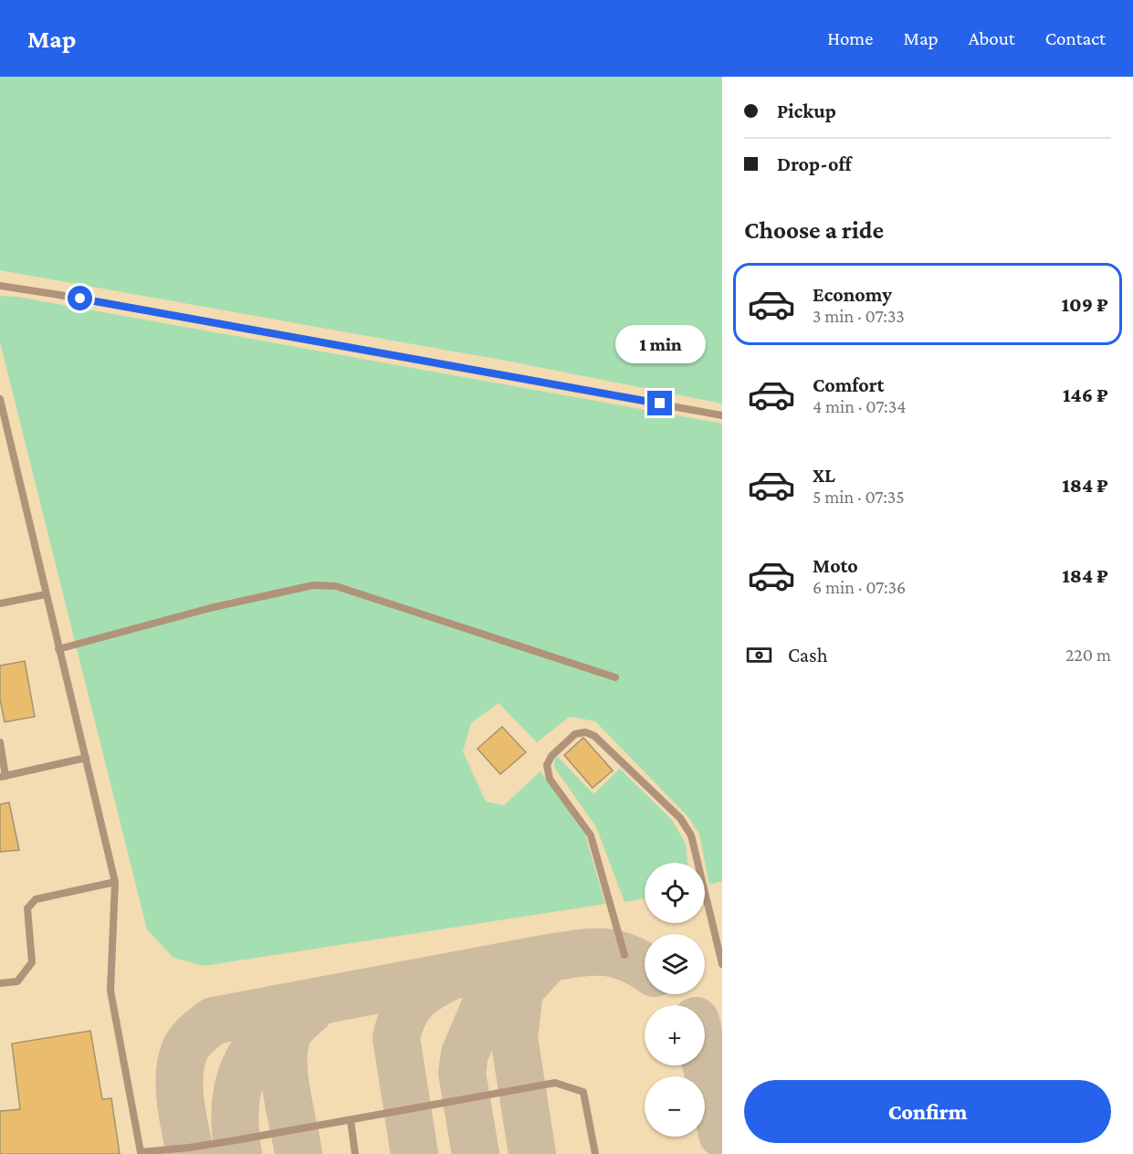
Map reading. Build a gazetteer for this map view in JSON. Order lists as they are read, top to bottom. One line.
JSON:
{"page":{"header":"Map","nav":["Home","Map","About","Contact"],"banner":["Pickup","Drop-off"],"heading":"Choose a ride","list":[{"name":"Economy","note":"3 min · 07:33","value":"109 ₽"},{"name":"Comfort","note":"4 min · 07:34","value":"146 ₽"},{"name":"XL","note":"5 min · 07:35","value":"184 ₽"},{"name":"Moto","note":"6 min · 07:36","value":"184 ₽"}],"bubble":"1 min","pay":["Cash","220 m"],"map_buttons":["+","−"],"buttons":"Confirm"}}
